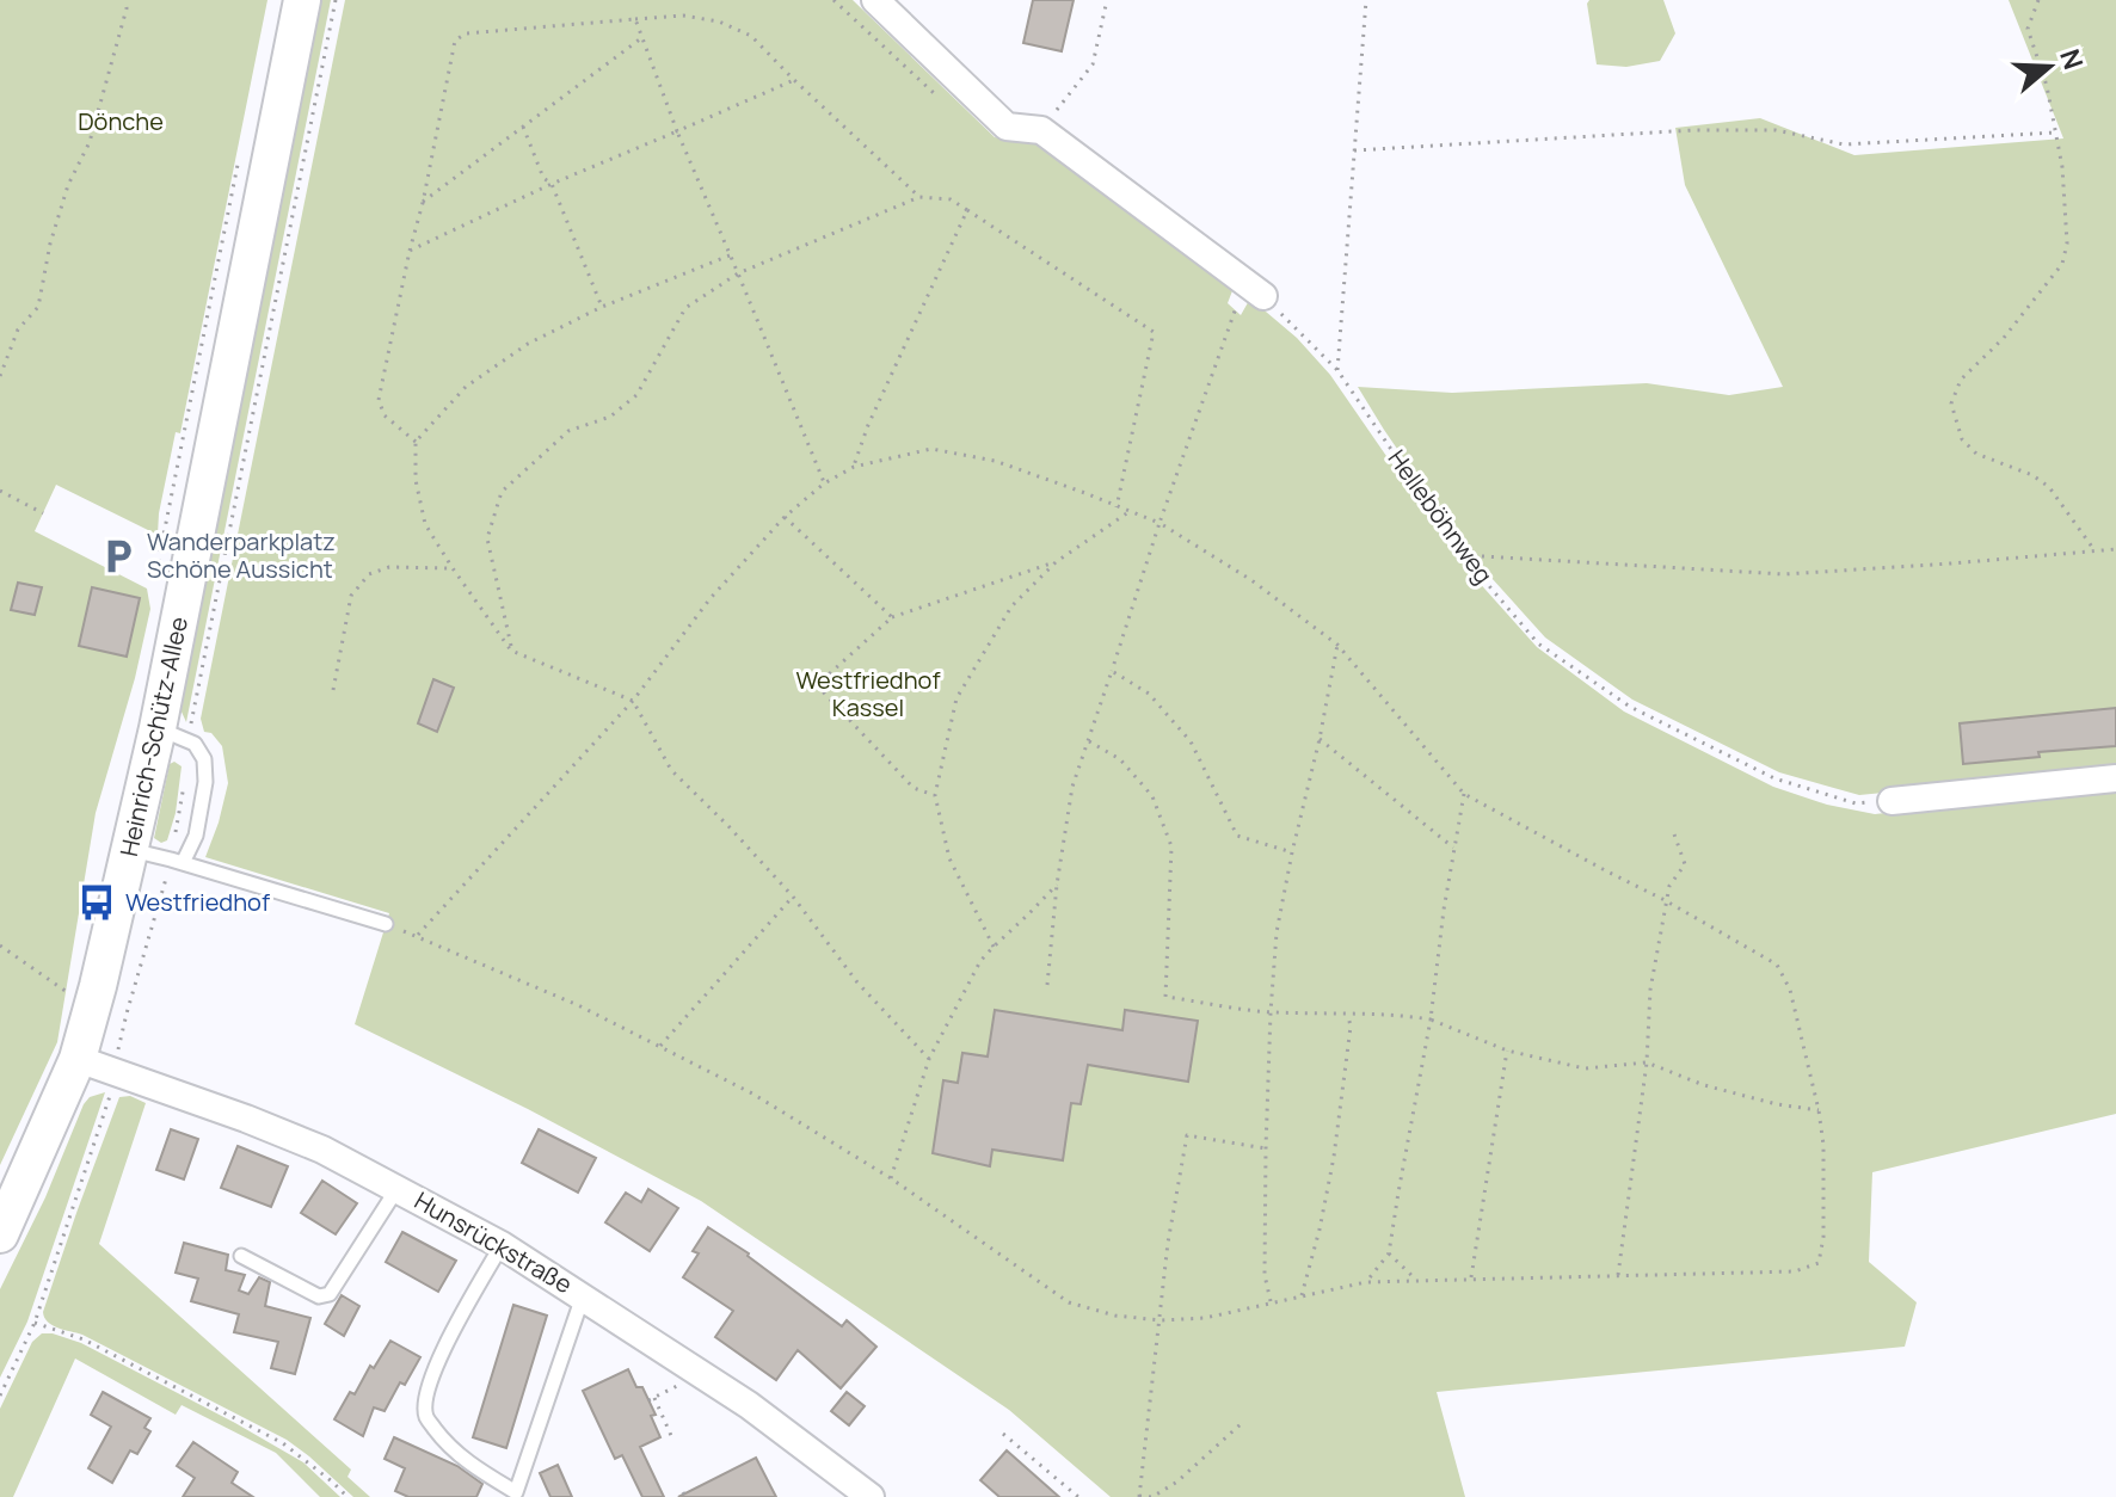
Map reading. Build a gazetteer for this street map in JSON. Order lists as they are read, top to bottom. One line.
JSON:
{"streets":{"main road":["Heinrich-Schütz-Allee"],"street":["Hunsrückstraße"],"path":["Helleböhnweg"]},"crossings":[["Heinrich-Schütz-Allee","Hunsrückstraße"]],"parks":["Dönche","Westfriedhof Kassel"],"places":{"parking":["Wanderparkplatz Schöne Aussicht"],"bus stop":["Westfriedhof"]},"north":"right"}
